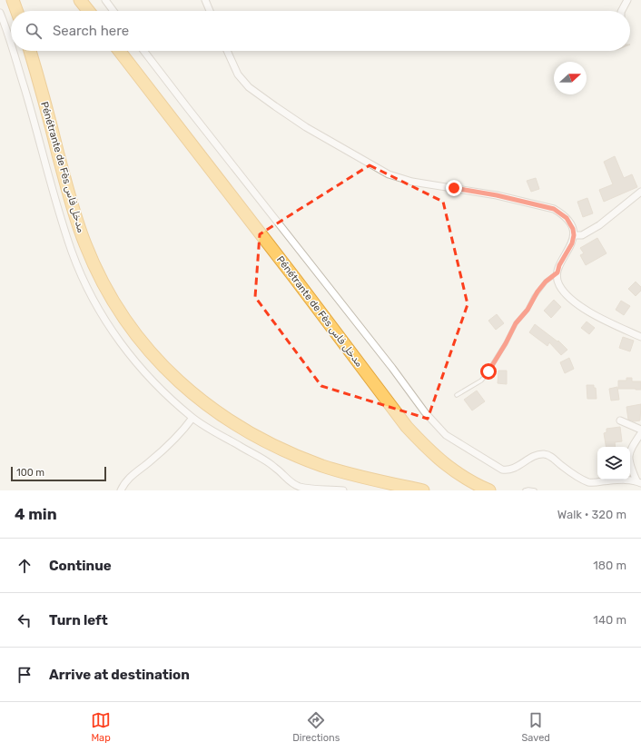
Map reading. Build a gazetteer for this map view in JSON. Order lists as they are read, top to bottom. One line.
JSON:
{"streets":{"highway":["Pénétrante de Fès مدخل فاس"]},"scale_bar":"100 m","north":"right","page":{"search":"Search here","scale":"100 m","heading":["4 min","Walk · 320 m"],"list":[["Continue","180 m"],["Turn left","140 m"],"Arrive at destination"],"nav":["Map","Directions","Saved"]}}
